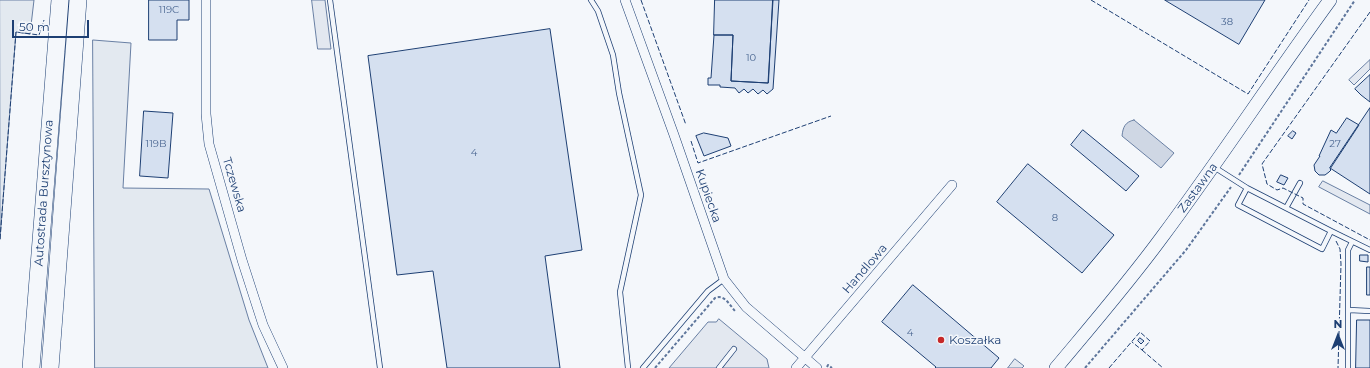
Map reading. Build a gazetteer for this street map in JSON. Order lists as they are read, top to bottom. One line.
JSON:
{"streets":{"highway":["Autostrada Bursztynowa"],"main road":["Zastawna"],"street":["Tczewska","Kupiecka","Handlowa"]},"crossings":[["Kupiecka","Handlowa"]],"places":["Koszałka"],"house_numbers":["119C","38","10","119B","27","4","8","4"],"scale_bar":"50 m","north":"top"}
